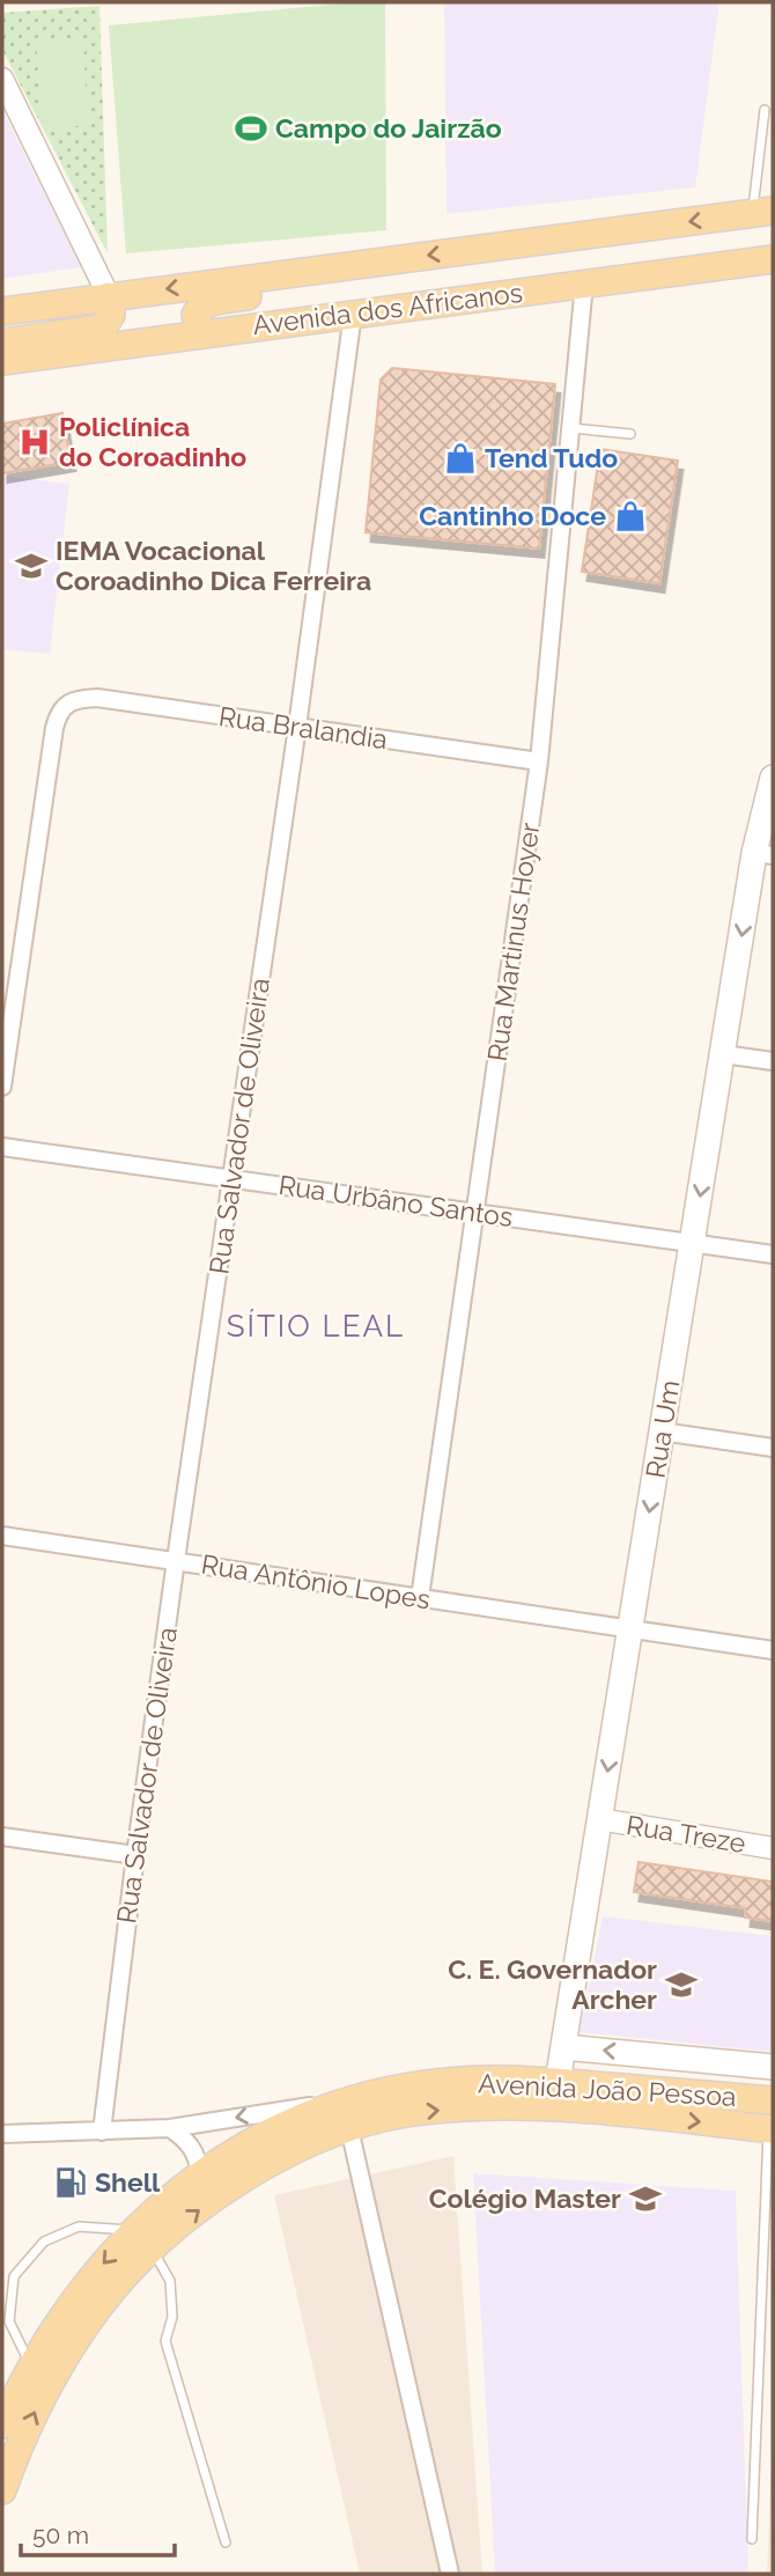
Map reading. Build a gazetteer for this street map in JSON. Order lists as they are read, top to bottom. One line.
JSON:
{"streets":{"main road":["Avenida dos Africanos","Rua Um","Avenida João Pessoa"],"street":["Rua Bralandia","Rua Martinus Hoyer","Rua Salvador de Oliveira","Rua Urbâno Santos","Rua Antônio Lopes","Rua Treze"]},"crossings":[["Avenida dos Africanos","Rua Martinus Hoyer"],["Avenida dos Africanos","Rua Salvador de Oliveira"],["Rua Bralandia","Rua Martinus Hoyer"],["Rua Bralandia","Rua Salvador de Oliveira"],["Rua Martinus Hoyer","Rua Urbâno Santos"],["Rua Martinus Hoyer","Rua Antônio Lopes"],["Rua Salvador de Oliveira","Rua Urbâno Santos"],["Rua Salvador de Oliveira","Rua Antônio Lopes"],["Rua Urbâno Santos","Rua Um"],["Rua Um","Rua Antônio Lopes"],["Rua Um","Rua Treze"],["Rua Um","Avenida João Pessoa"]],"one_way":["Rua Um"],"districts":["SÍTIO LEAL"],"places":{"sports":["Campo do Jairzão"],"hospital":["Policlínica do Coroadinho"],"shop":["Tend Tudo","Cantinho Doce"],"school or university":["IEMA Vocacional Coroadinho Dica Ferreira","C. E. Governador Archer","Colégio Master"],"fuel station":["Shell"]},"scale_bar":"50 m"}
